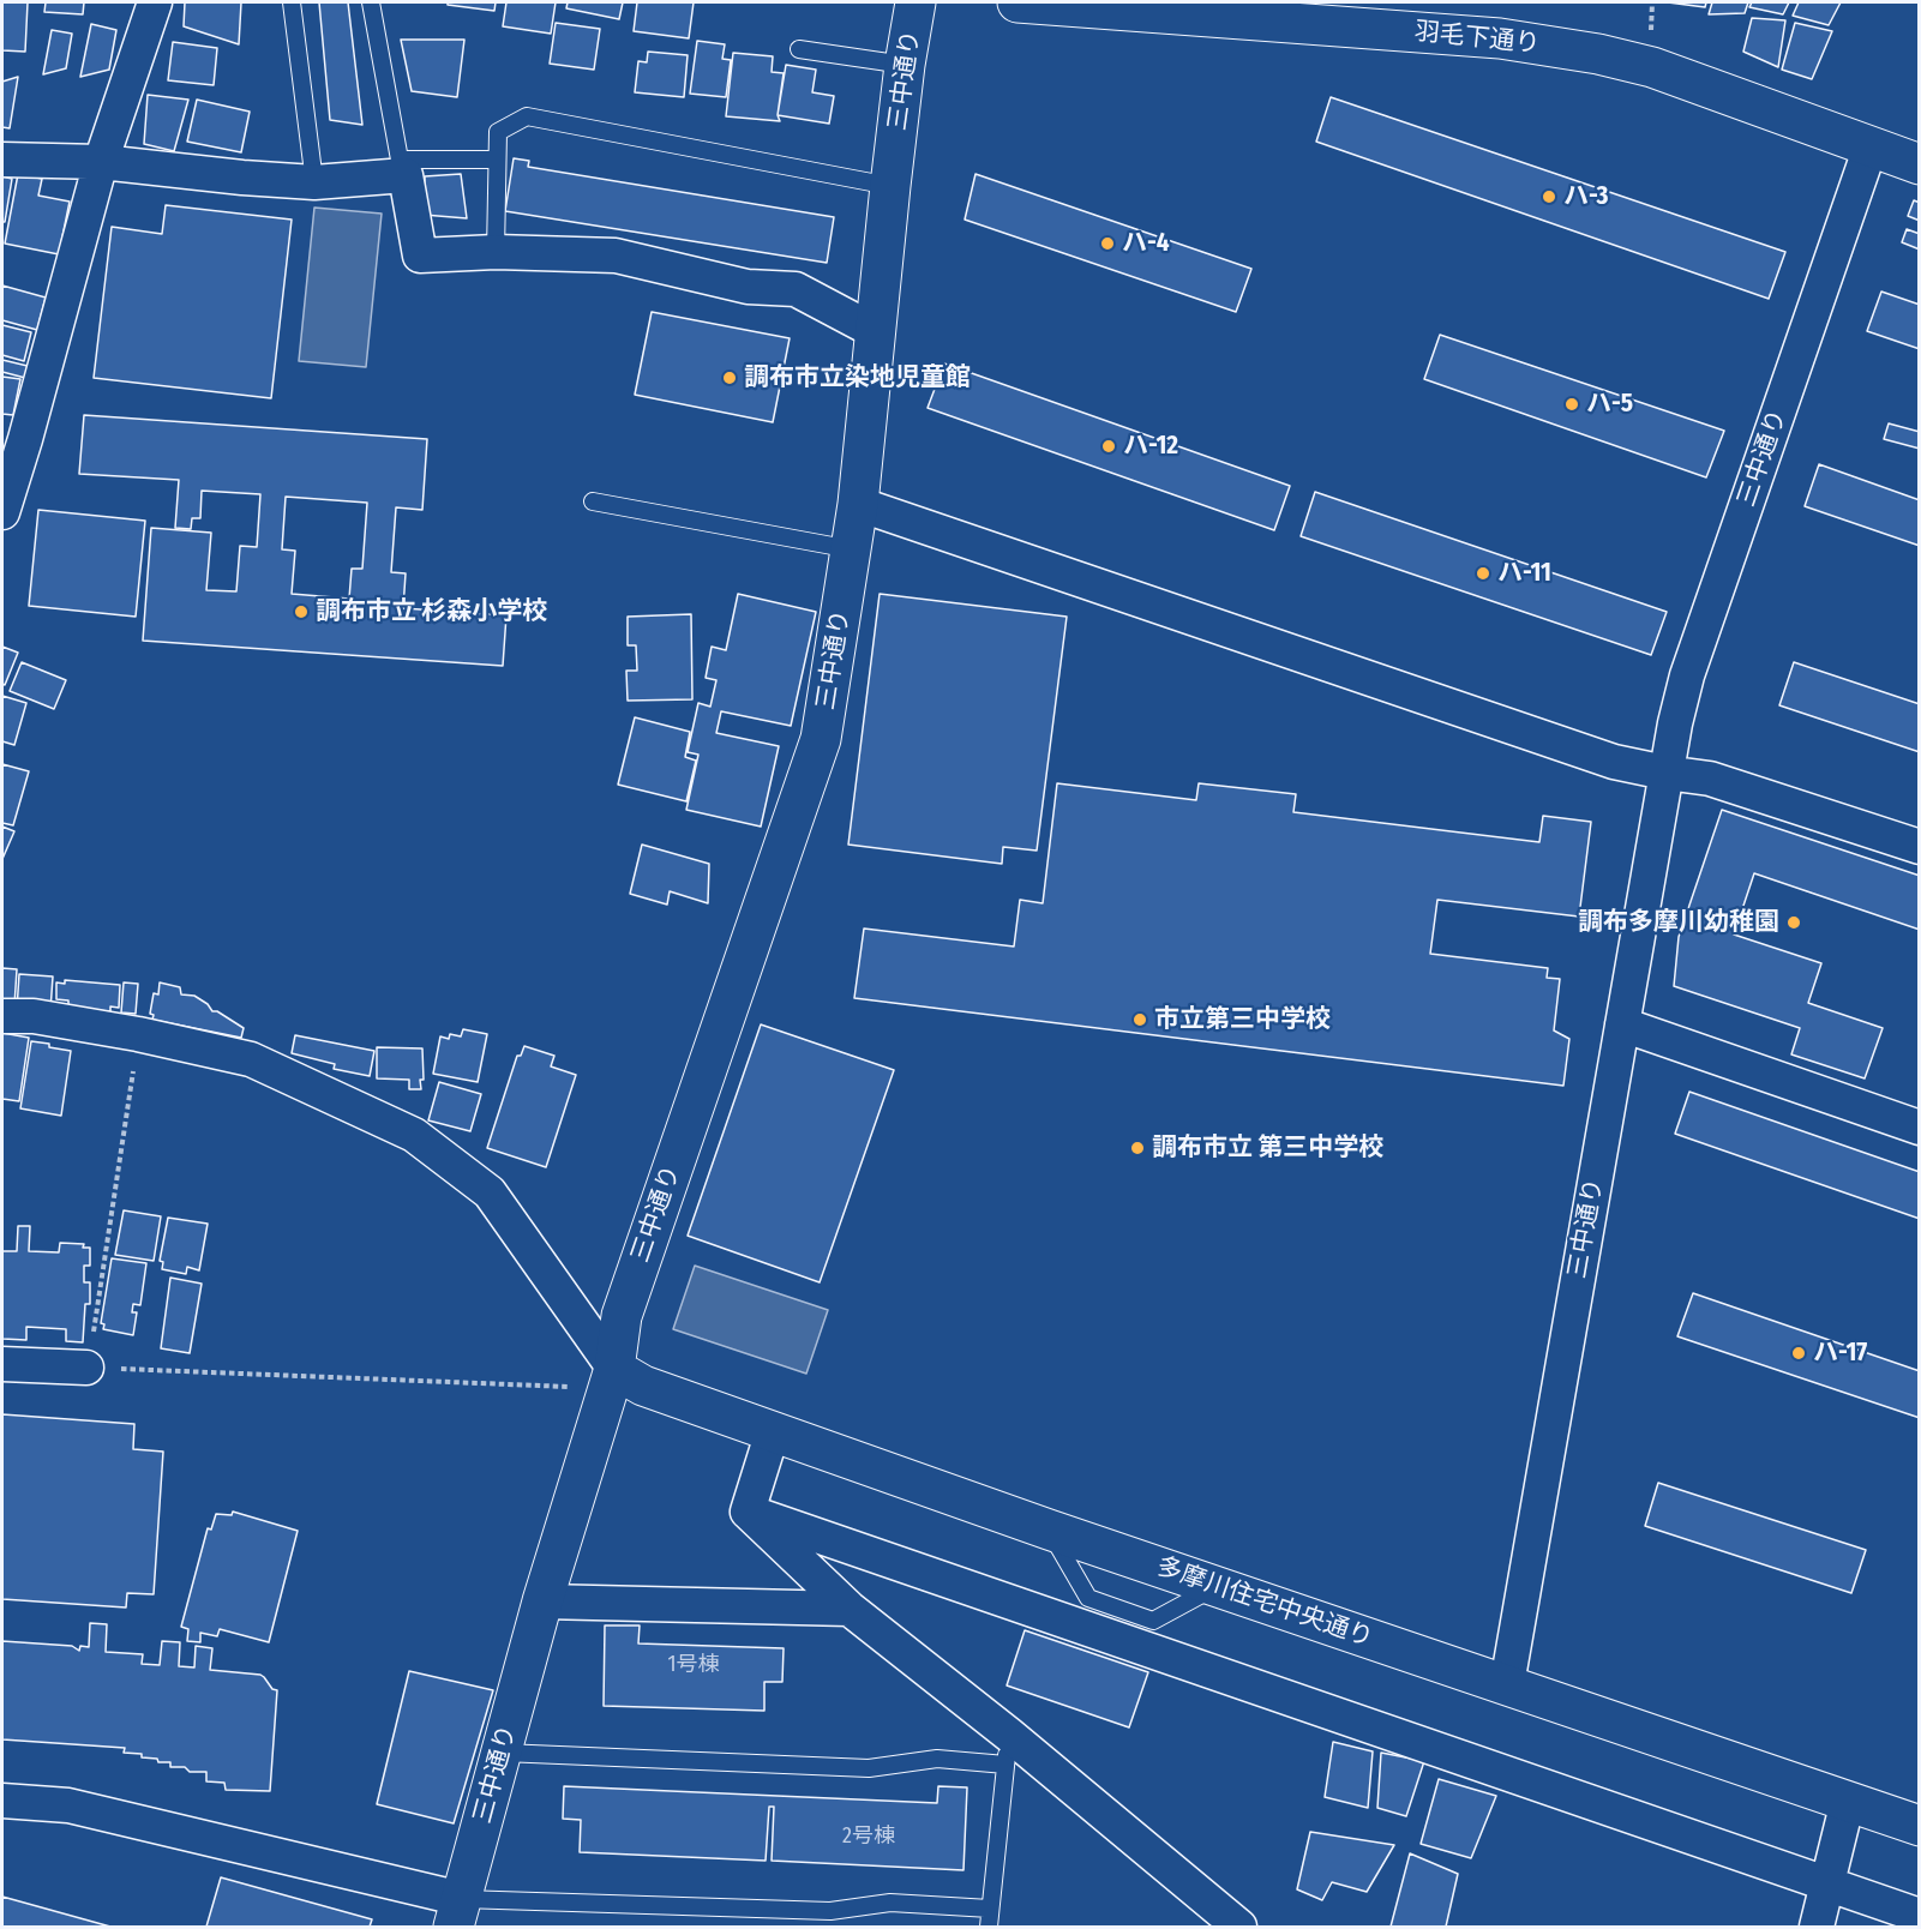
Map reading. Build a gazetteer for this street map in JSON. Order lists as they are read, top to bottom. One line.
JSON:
{"streets":{"street":["羽毛下通り","三中通り","多摩川住宅中央通り"]},"crossings":[["羽毛下通り","三中通り"],["三中通り","多摩川住宅中央通り"]],"places":["ハ-3","ハ-4","調布市立染地児童館","ハ-5","ハ-12","ハ-11","調布市立 杉森小学校","調布多摩川幼稚園","市立第三中学校","調布市立 第三中学校","ハ-17"],"house_numbers":["1号棟","2号棟"]}
